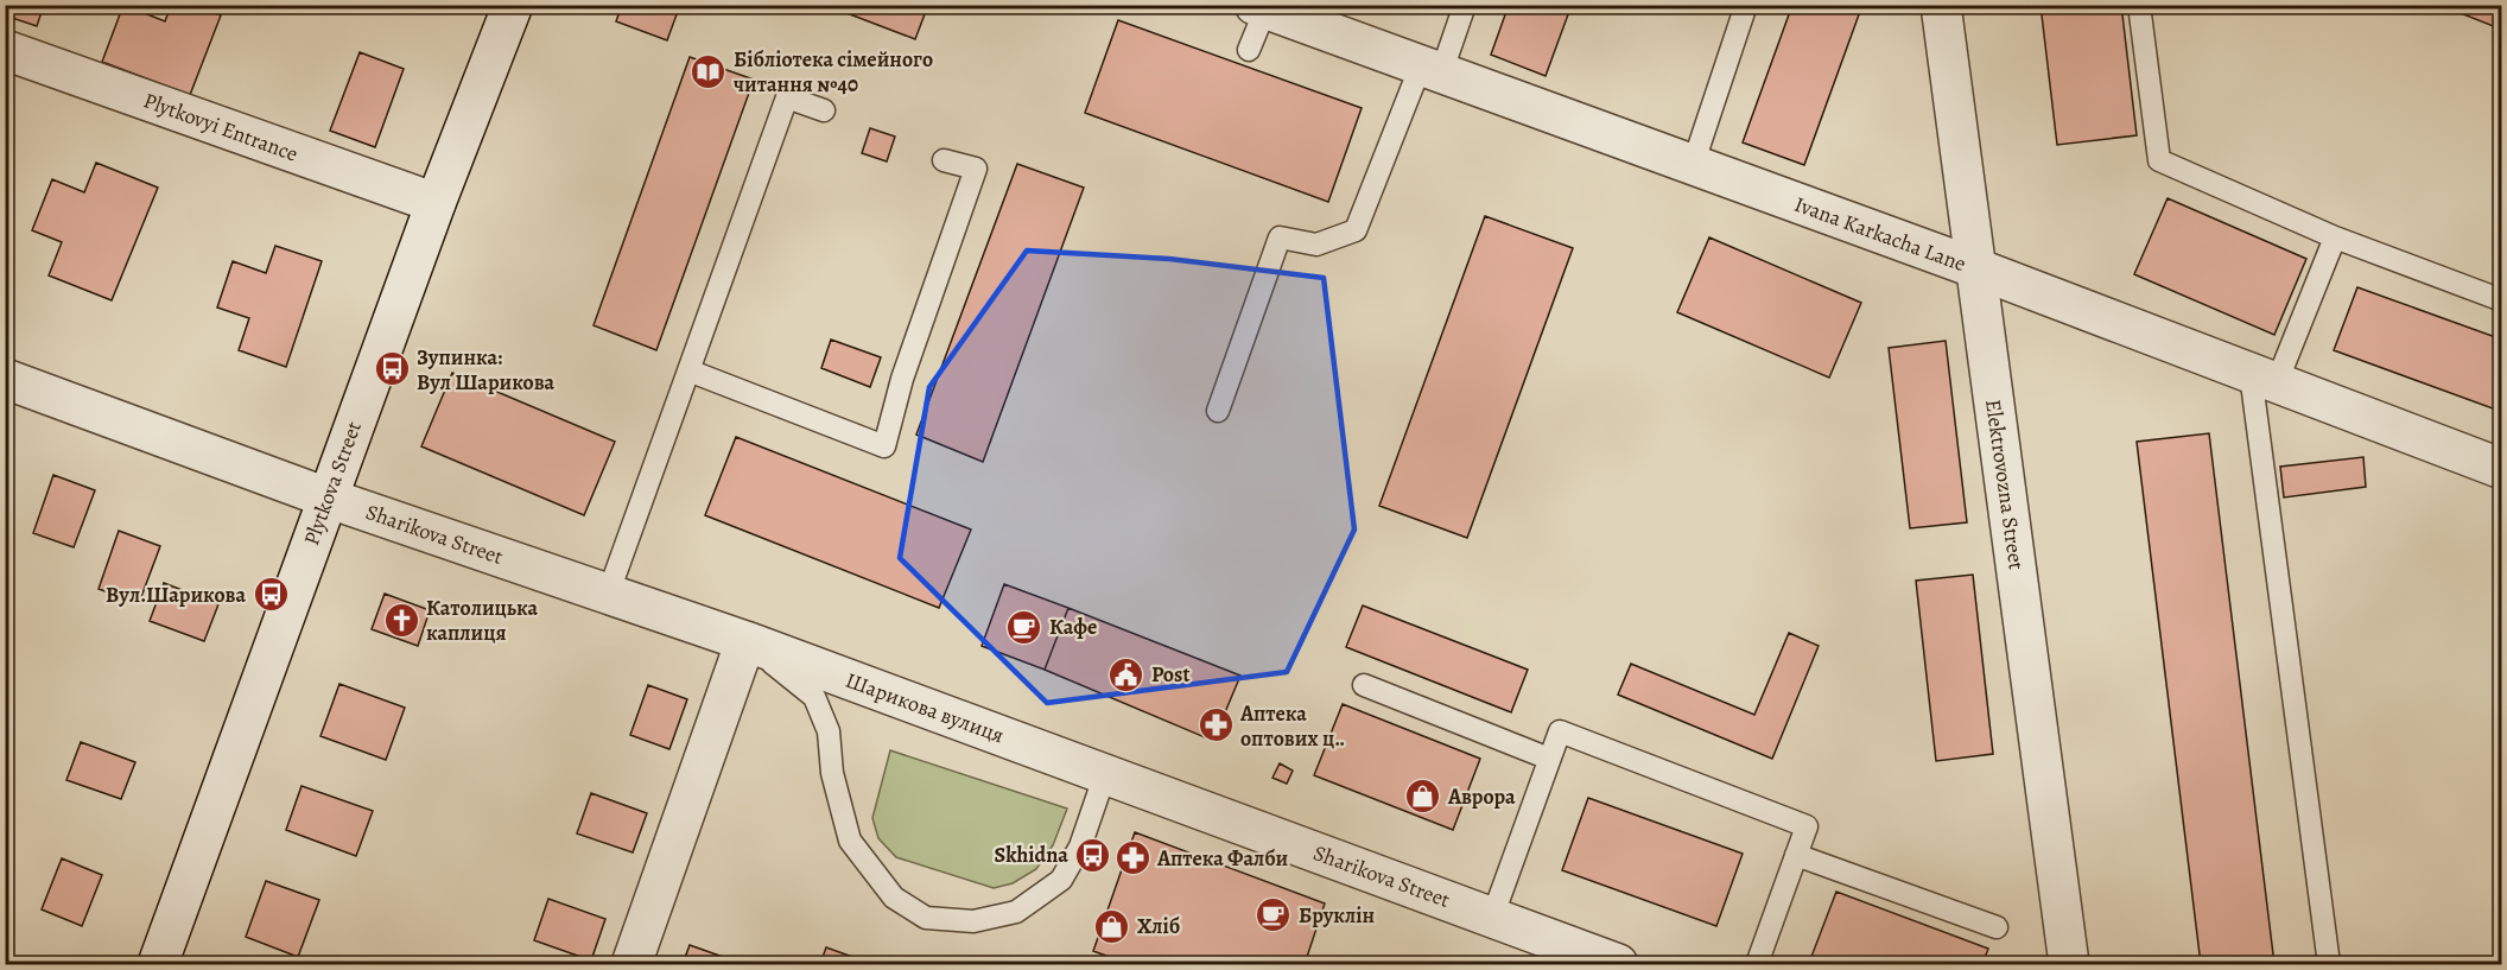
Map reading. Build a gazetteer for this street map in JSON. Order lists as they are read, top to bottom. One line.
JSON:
{"streets":{"street":["Plytkovyi Entrance","Ivana Karkacha Lane","Plytkova Street","Elektrovozna Street","Sharikova Street","Шарикова вулиця"]},"crossings":[["Plytkovyi Entrance","Plytkova Street"],["Ivana Karkacha Lane","Elektrovozna Street"],["Plytkova Street","Sharikova Street"],["Sharikova Street","Шарикова вулиця"]],"places":{"library":["Бібліотека сімейного читання №40"],"bus stop":["Зупинка: Вул Шарикова","Вул.Шарикова","Skhidna"],"church":["Католицька каплиця"],"cafe":["Кафе","Бруклін"],"public building":["Post"],"pharmacy":["Аптека оптових ц‥","Аптека Фалби"],"shop":["Аврора","Хліб"]}}
